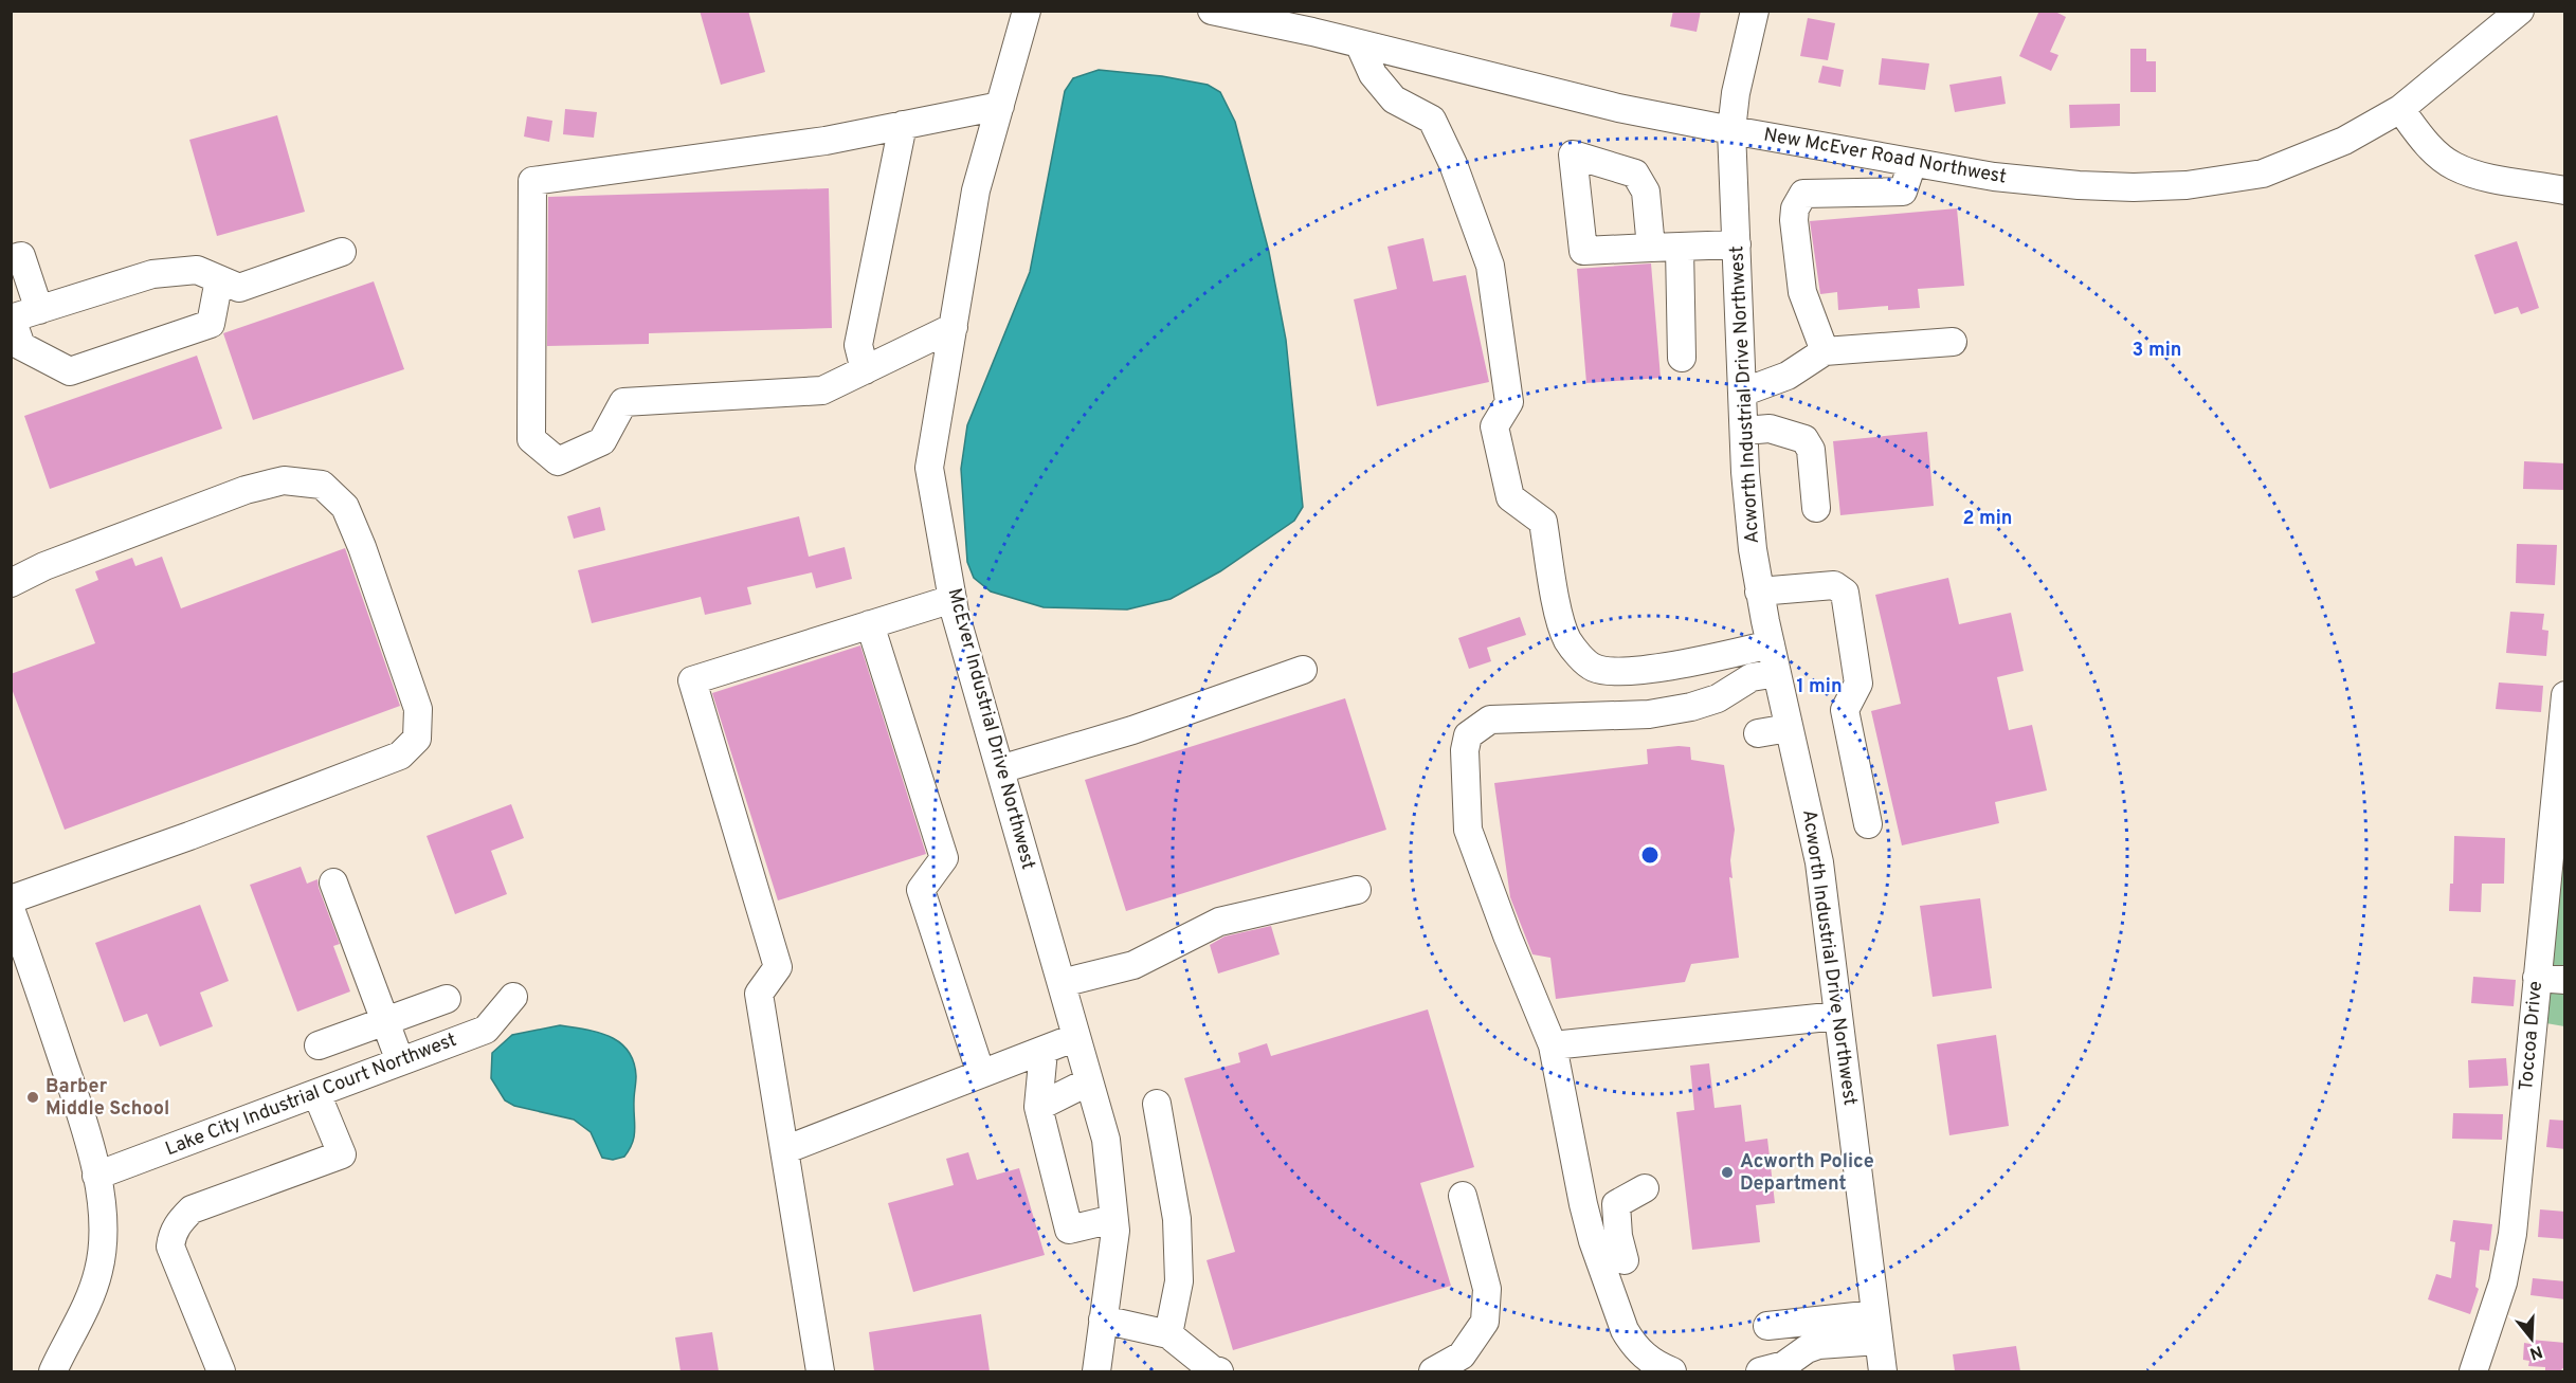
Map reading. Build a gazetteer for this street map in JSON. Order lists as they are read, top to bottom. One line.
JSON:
{"streets":{"street":["New McEver Road Northwest","Acworth Industrial Drive Northwest","McEver Industrial Drive Northwest","Toccoa Drive","Lake City Industrial Court Northwest"]},"crossings":[["New McEver Road Northwest","Acworth Industrial Drive Northwest"]],"places":["Barber Middle School","Acworth Police Department"],"north":"bottom","rings":["3 min","2 min","1 min"]}
